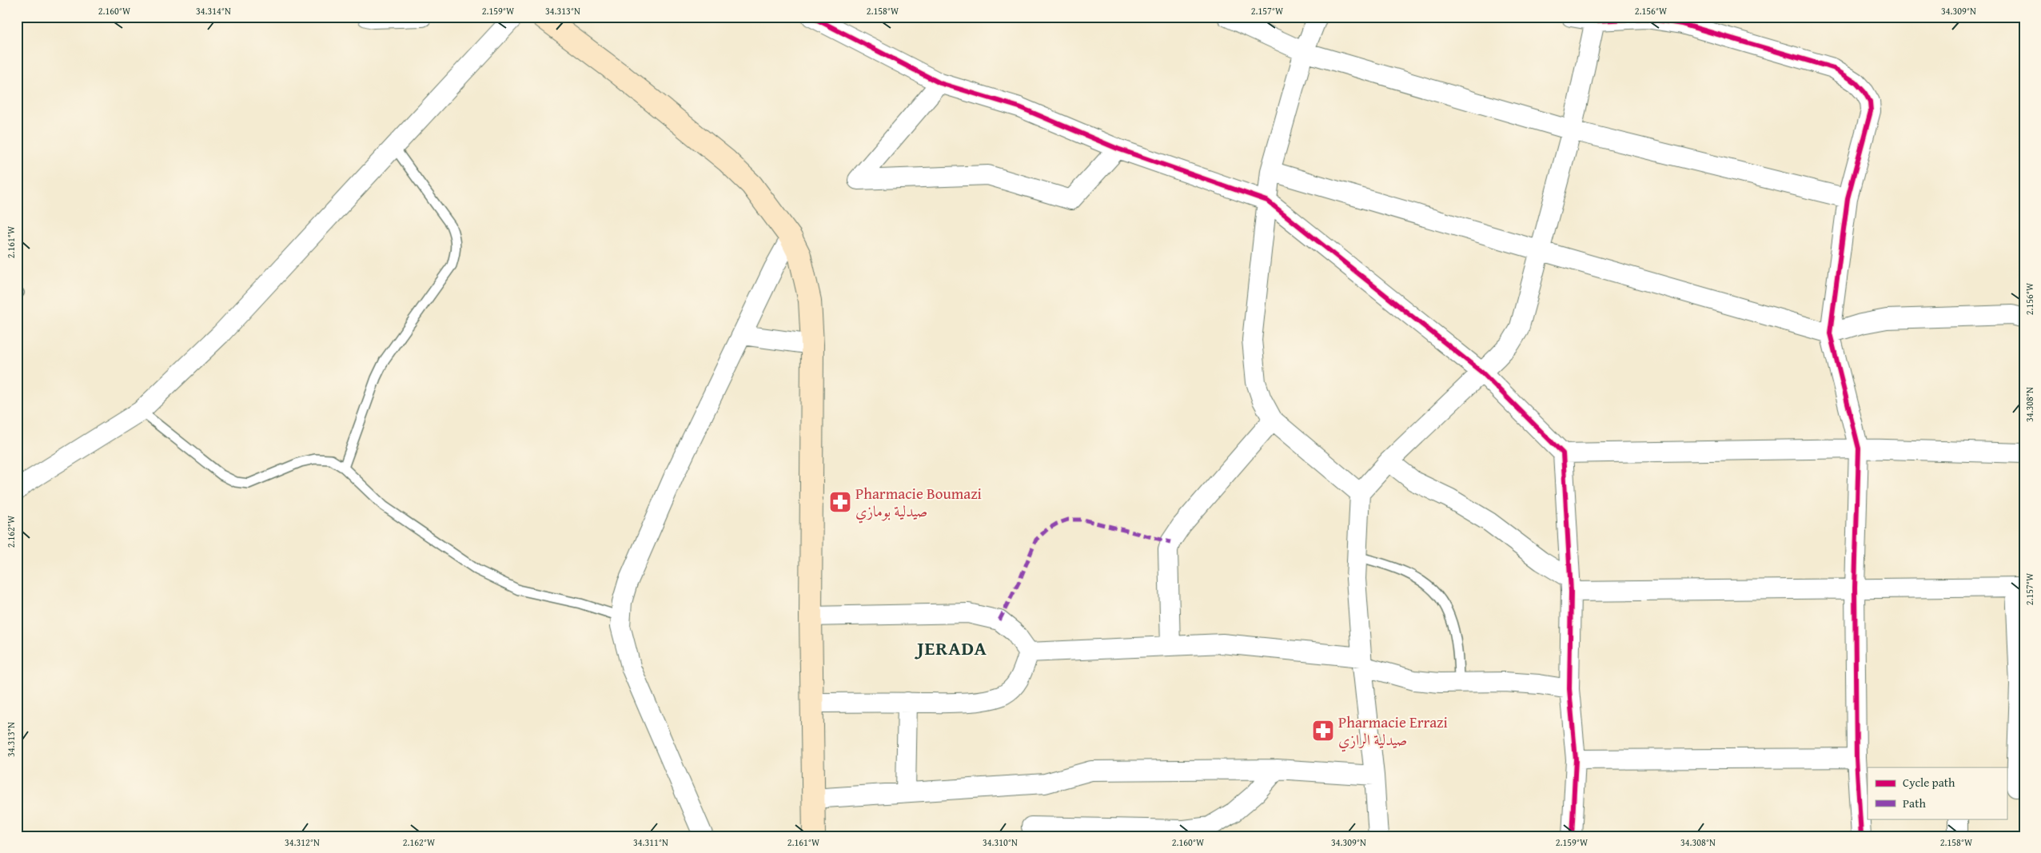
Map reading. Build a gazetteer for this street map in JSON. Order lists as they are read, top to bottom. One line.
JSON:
{"districts":["JERADA"],"places":{"pharmacy":["Pharmacie Boumazi صيدلية بومازي","Pharmacie Errazi صيدلية الرازي"]},"legend":["Cycle path","Path"],"coordinates":["2.160°W","34.314°N","2.159°W","34.313°N","2.158°W","2.157°W","2.156°W","34.309°N","2.161°W","34.308°N","2.162°W","34.312°N","34.311°N","34.310°N"]}
